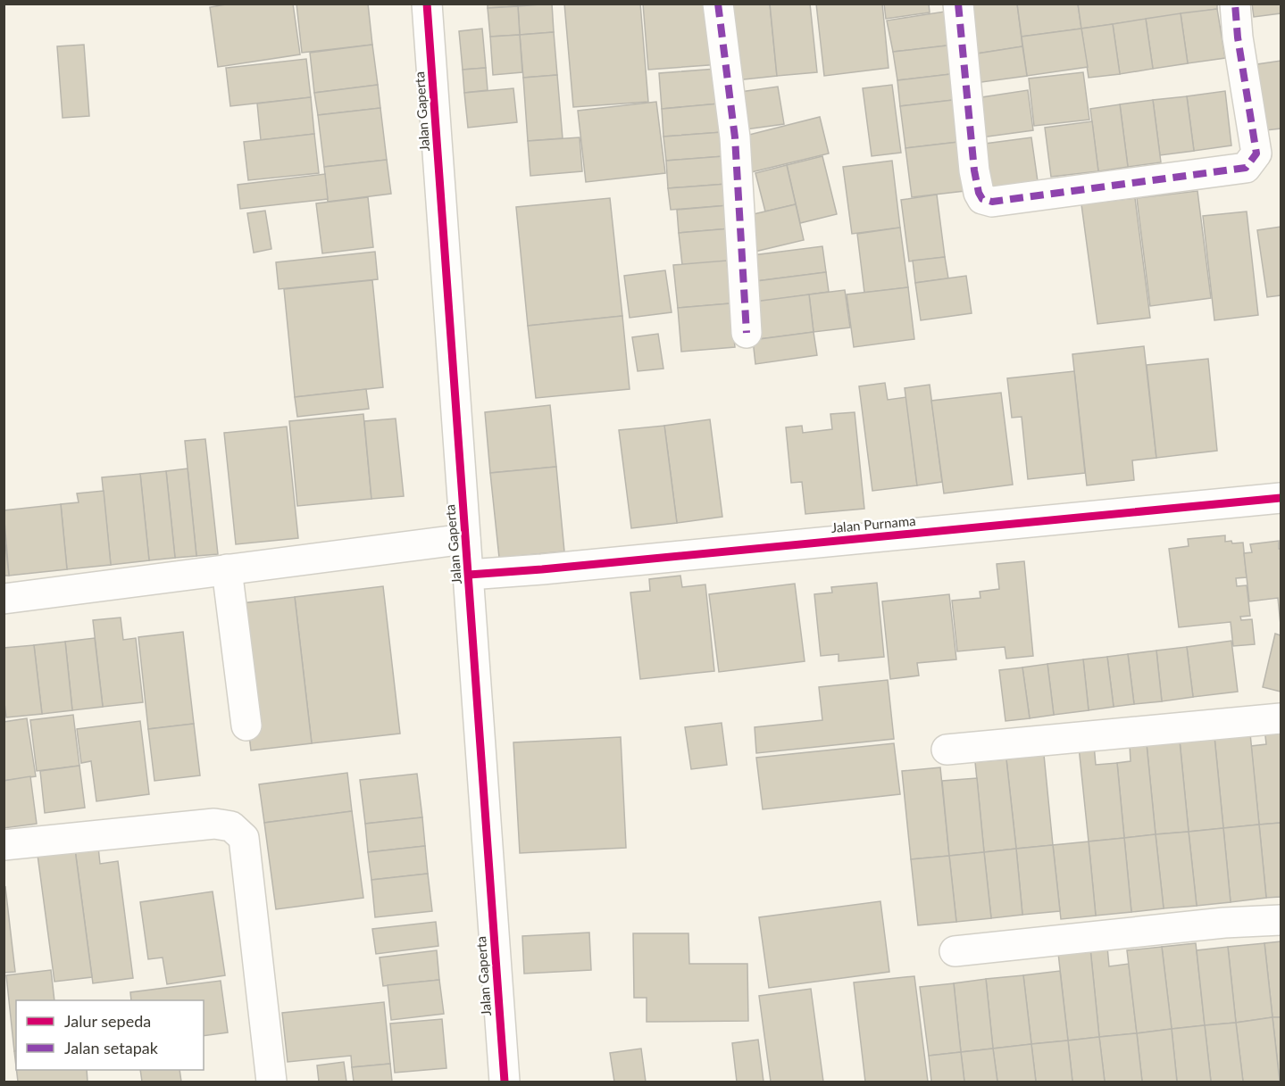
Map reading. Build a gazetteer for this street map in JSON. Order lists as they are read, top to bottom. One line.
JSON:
{"streets":{"street":["Jalan Gaperta","Jalan Purnama"]},"crossings":[["Jalan Gaperta","Jalan Purnama"]],"legend":["Jalur sepeda","Jalan setapak"]}
